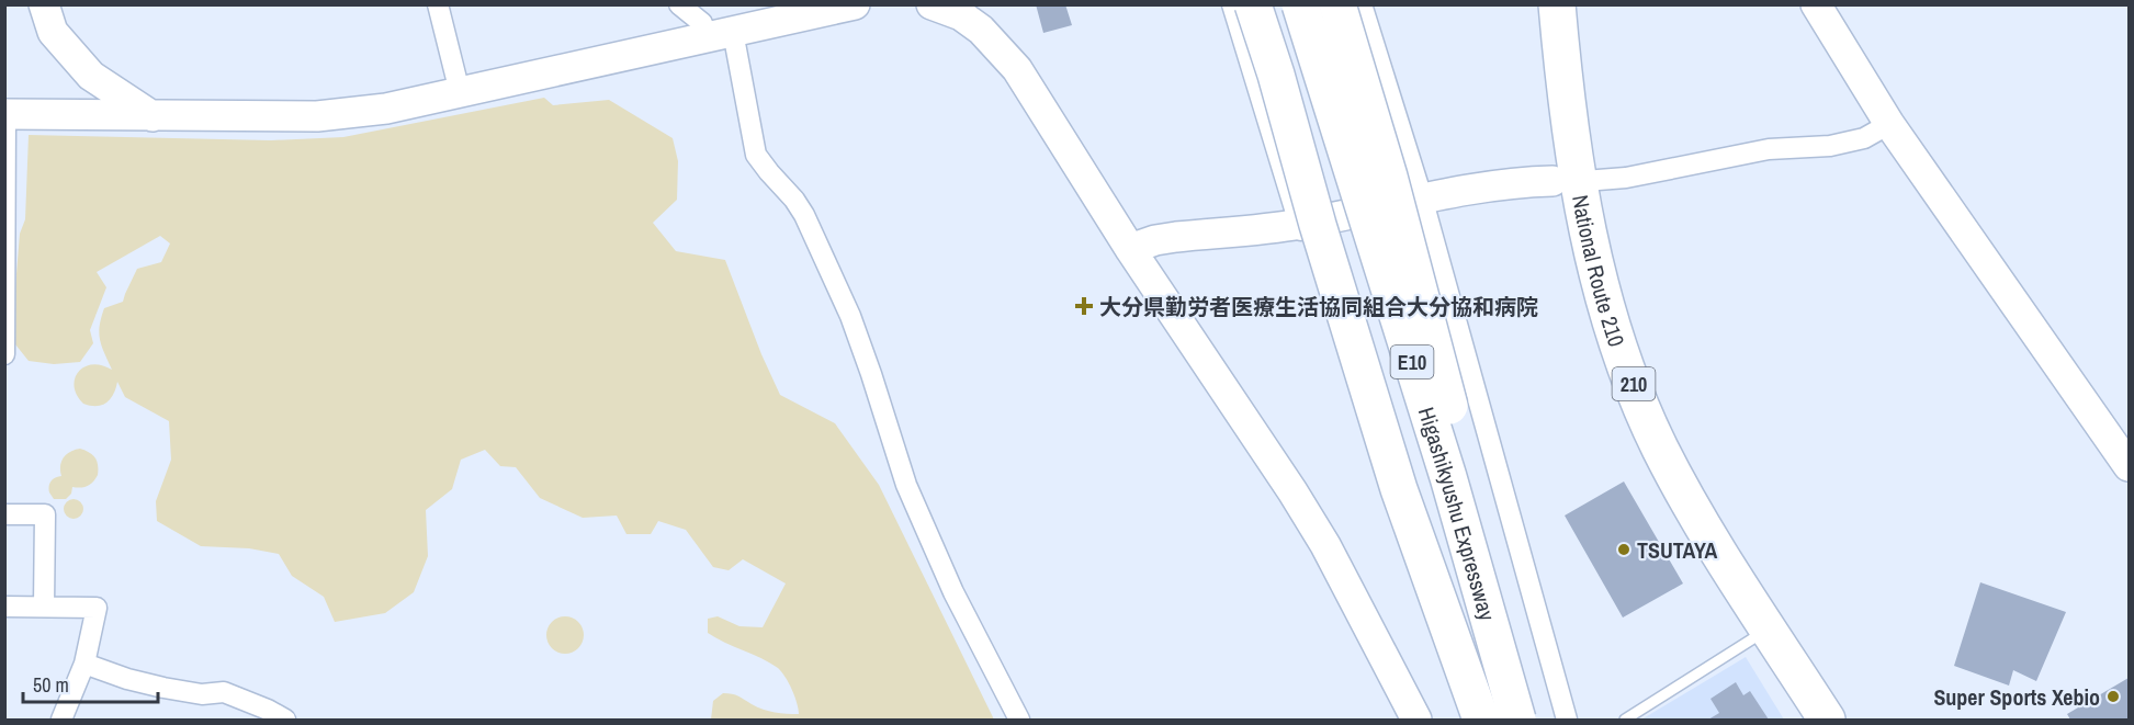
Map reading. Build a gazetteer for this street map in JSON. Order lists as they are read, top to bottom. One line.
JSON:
{"streets":{"highway":["National Route 210","E10","210","Higashikyushu Expressway"]},"places":{"health":["大分県勤労者医療生活協同組合大分協和病院"],"other":["TSUTAYA","Super Sports Xebio"]},"scale_bar":"50 m"}
